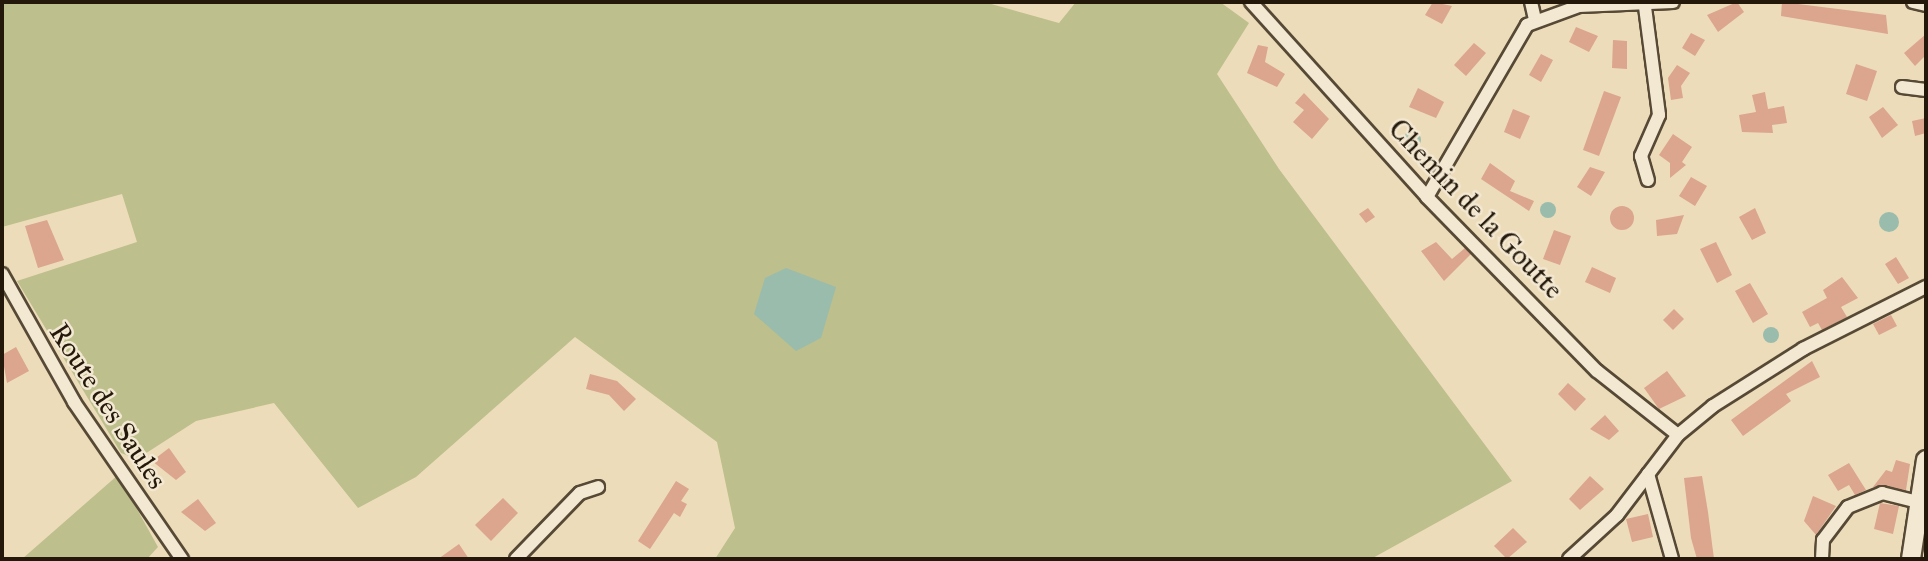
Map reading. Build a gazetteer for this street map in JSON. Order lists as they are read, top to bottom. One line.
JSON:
{"streets":{"street":["Chemin de la Goutte","Route des Saules"]}}
